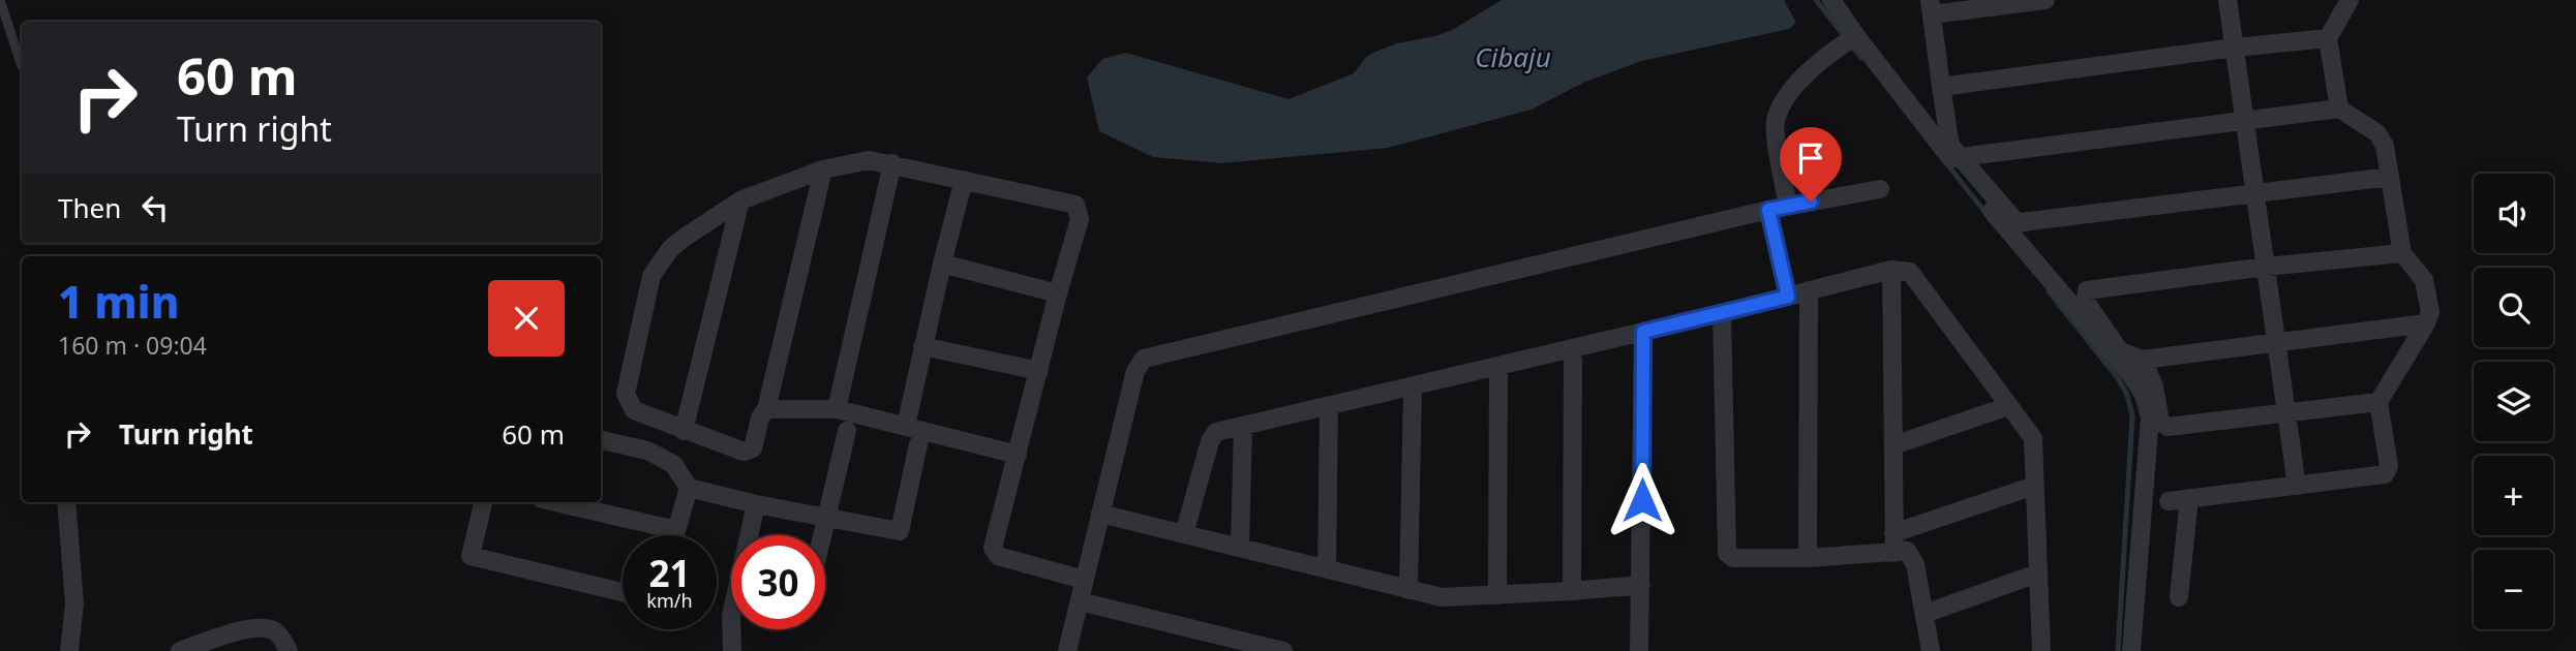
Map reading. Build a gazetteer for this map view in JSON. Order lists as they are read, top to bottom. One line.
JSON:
{"water":["Cibaju"],"page":{"turn":["60 m","Turn right"],"map_buttons":["+","−"],"then":"Then","heading":["1 min","160 m · 09:04"],"list":[{"name":"Turn right","value":"60 m"}],"speed":"21 km/h","limit":"30"}}
